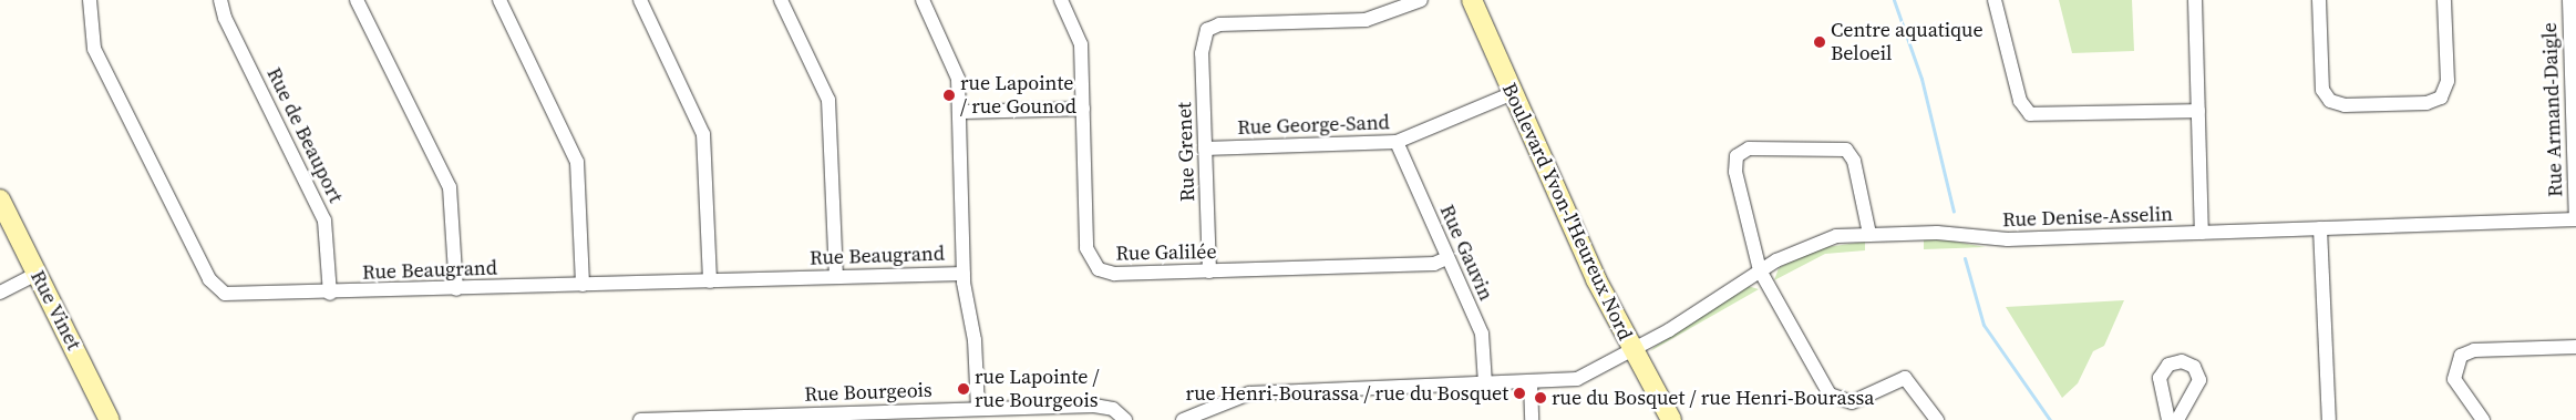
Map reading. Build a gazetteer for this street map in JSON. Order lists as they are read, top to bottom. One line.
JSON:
{"streets":{"street":["Rue Armand-Daigle","Rue George-Sand","Rue de Beauport","Rue Grenet","Boulevard Yvon-l'Heureux Nord","Rue Denise-Asselin","Rue Galilée","Rue Gauvin","Rue Beaugrand","Rue Vinet","Rue Bourgeois"]},"crossings":[["Rue Armand-Daigle","Rue Denise-Asselin"],["Rue George-Sand","Rue Grenet"],["Rue George-Sand","Boulevard Yvon-l'Heureux Nord"],["Rue George-Sand","Rue Gauvin"],["Rue de Beauport","Rue Beaugrand"],["Rue Grenet","Rue Galilée"],["Boulevard Yvon-l'Heureux Nord","Rue Denise-Asselin"],["Rue Denise-Asselin","Rue Gauvin"],["Rue Galilée","Rue Gauvin"]],"places":["Centre aquatique Beloeil","rue Lapointe / rue Gounod","rue Lapointe / rue Bourgeois","rue Henri-Bourassa / rue du Bosquet","rue du Bosquet / rue Henri-Bourassa"]}
